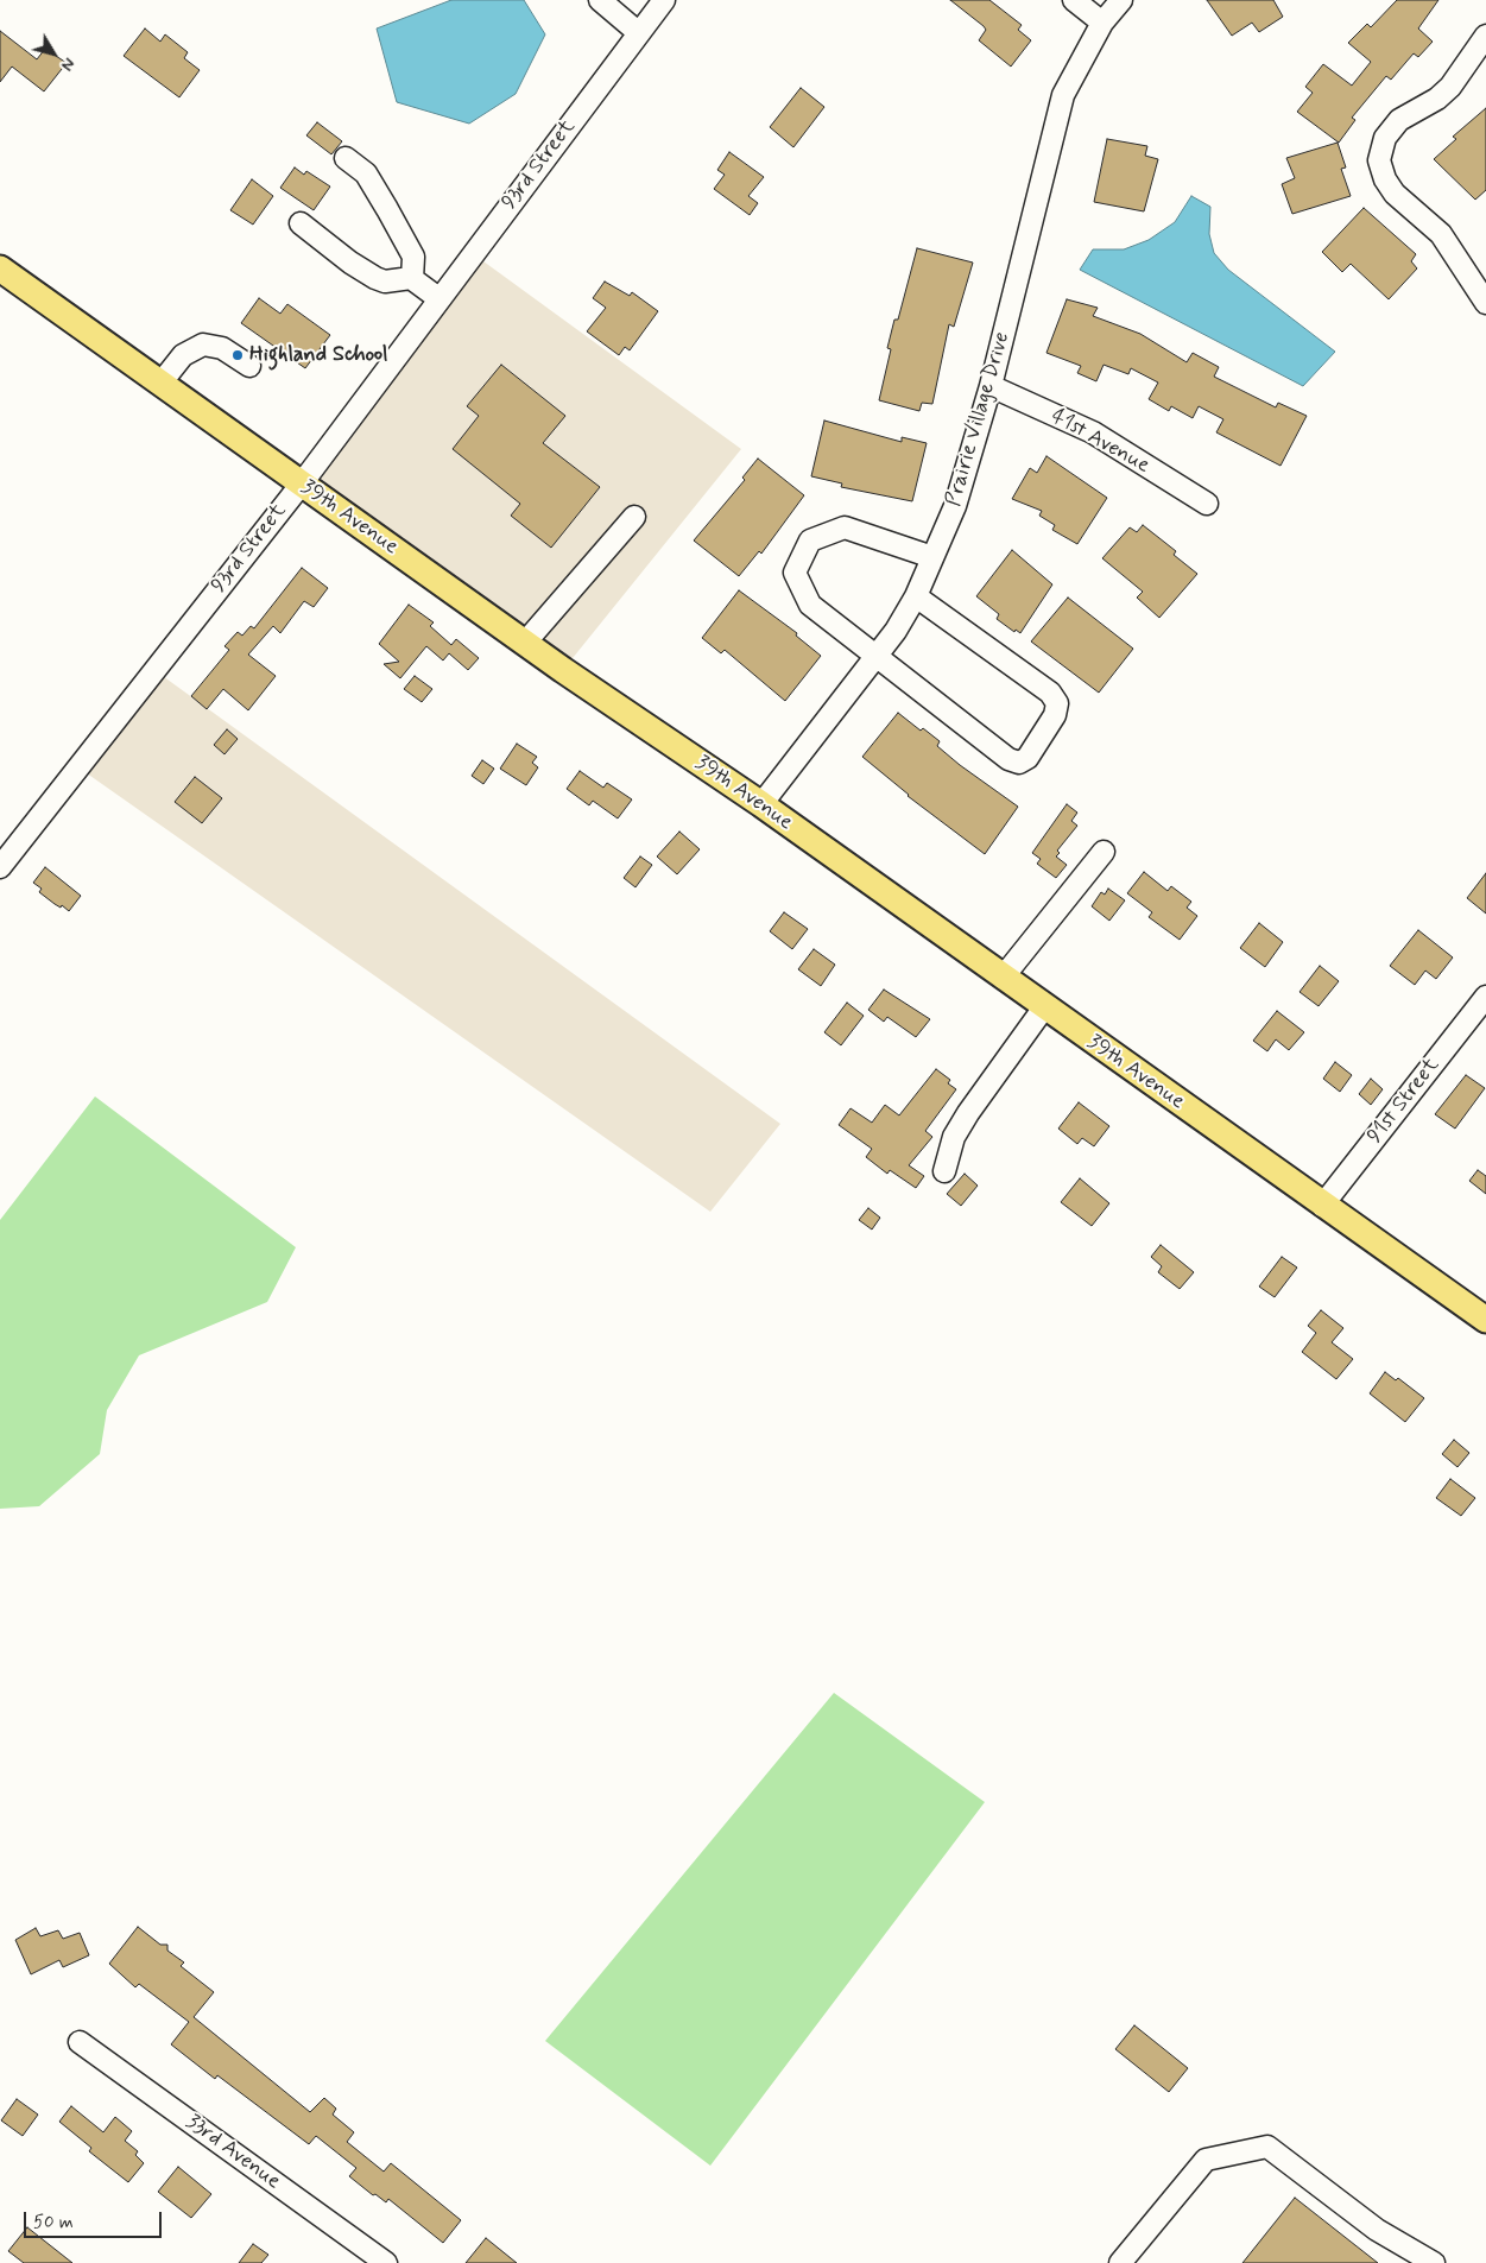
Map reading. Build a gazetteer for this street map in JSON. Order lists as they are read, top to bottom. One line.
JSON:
{"streets":{"main road":["39th Avenue"],"street":["93rd Street","Prairie Village Drive","41st Avenue","91st Street","33rd Avenue"]},"crossings":[["93rd Street","39th Avenue"],["Prairie Village Drive","41st Avenue"],["Prairie Village Drive","39th Avenue"],["39th Avenue","91st Street"]],"places":["Highland School"],"scale_bar":"50 m","north":"bottom right"}
